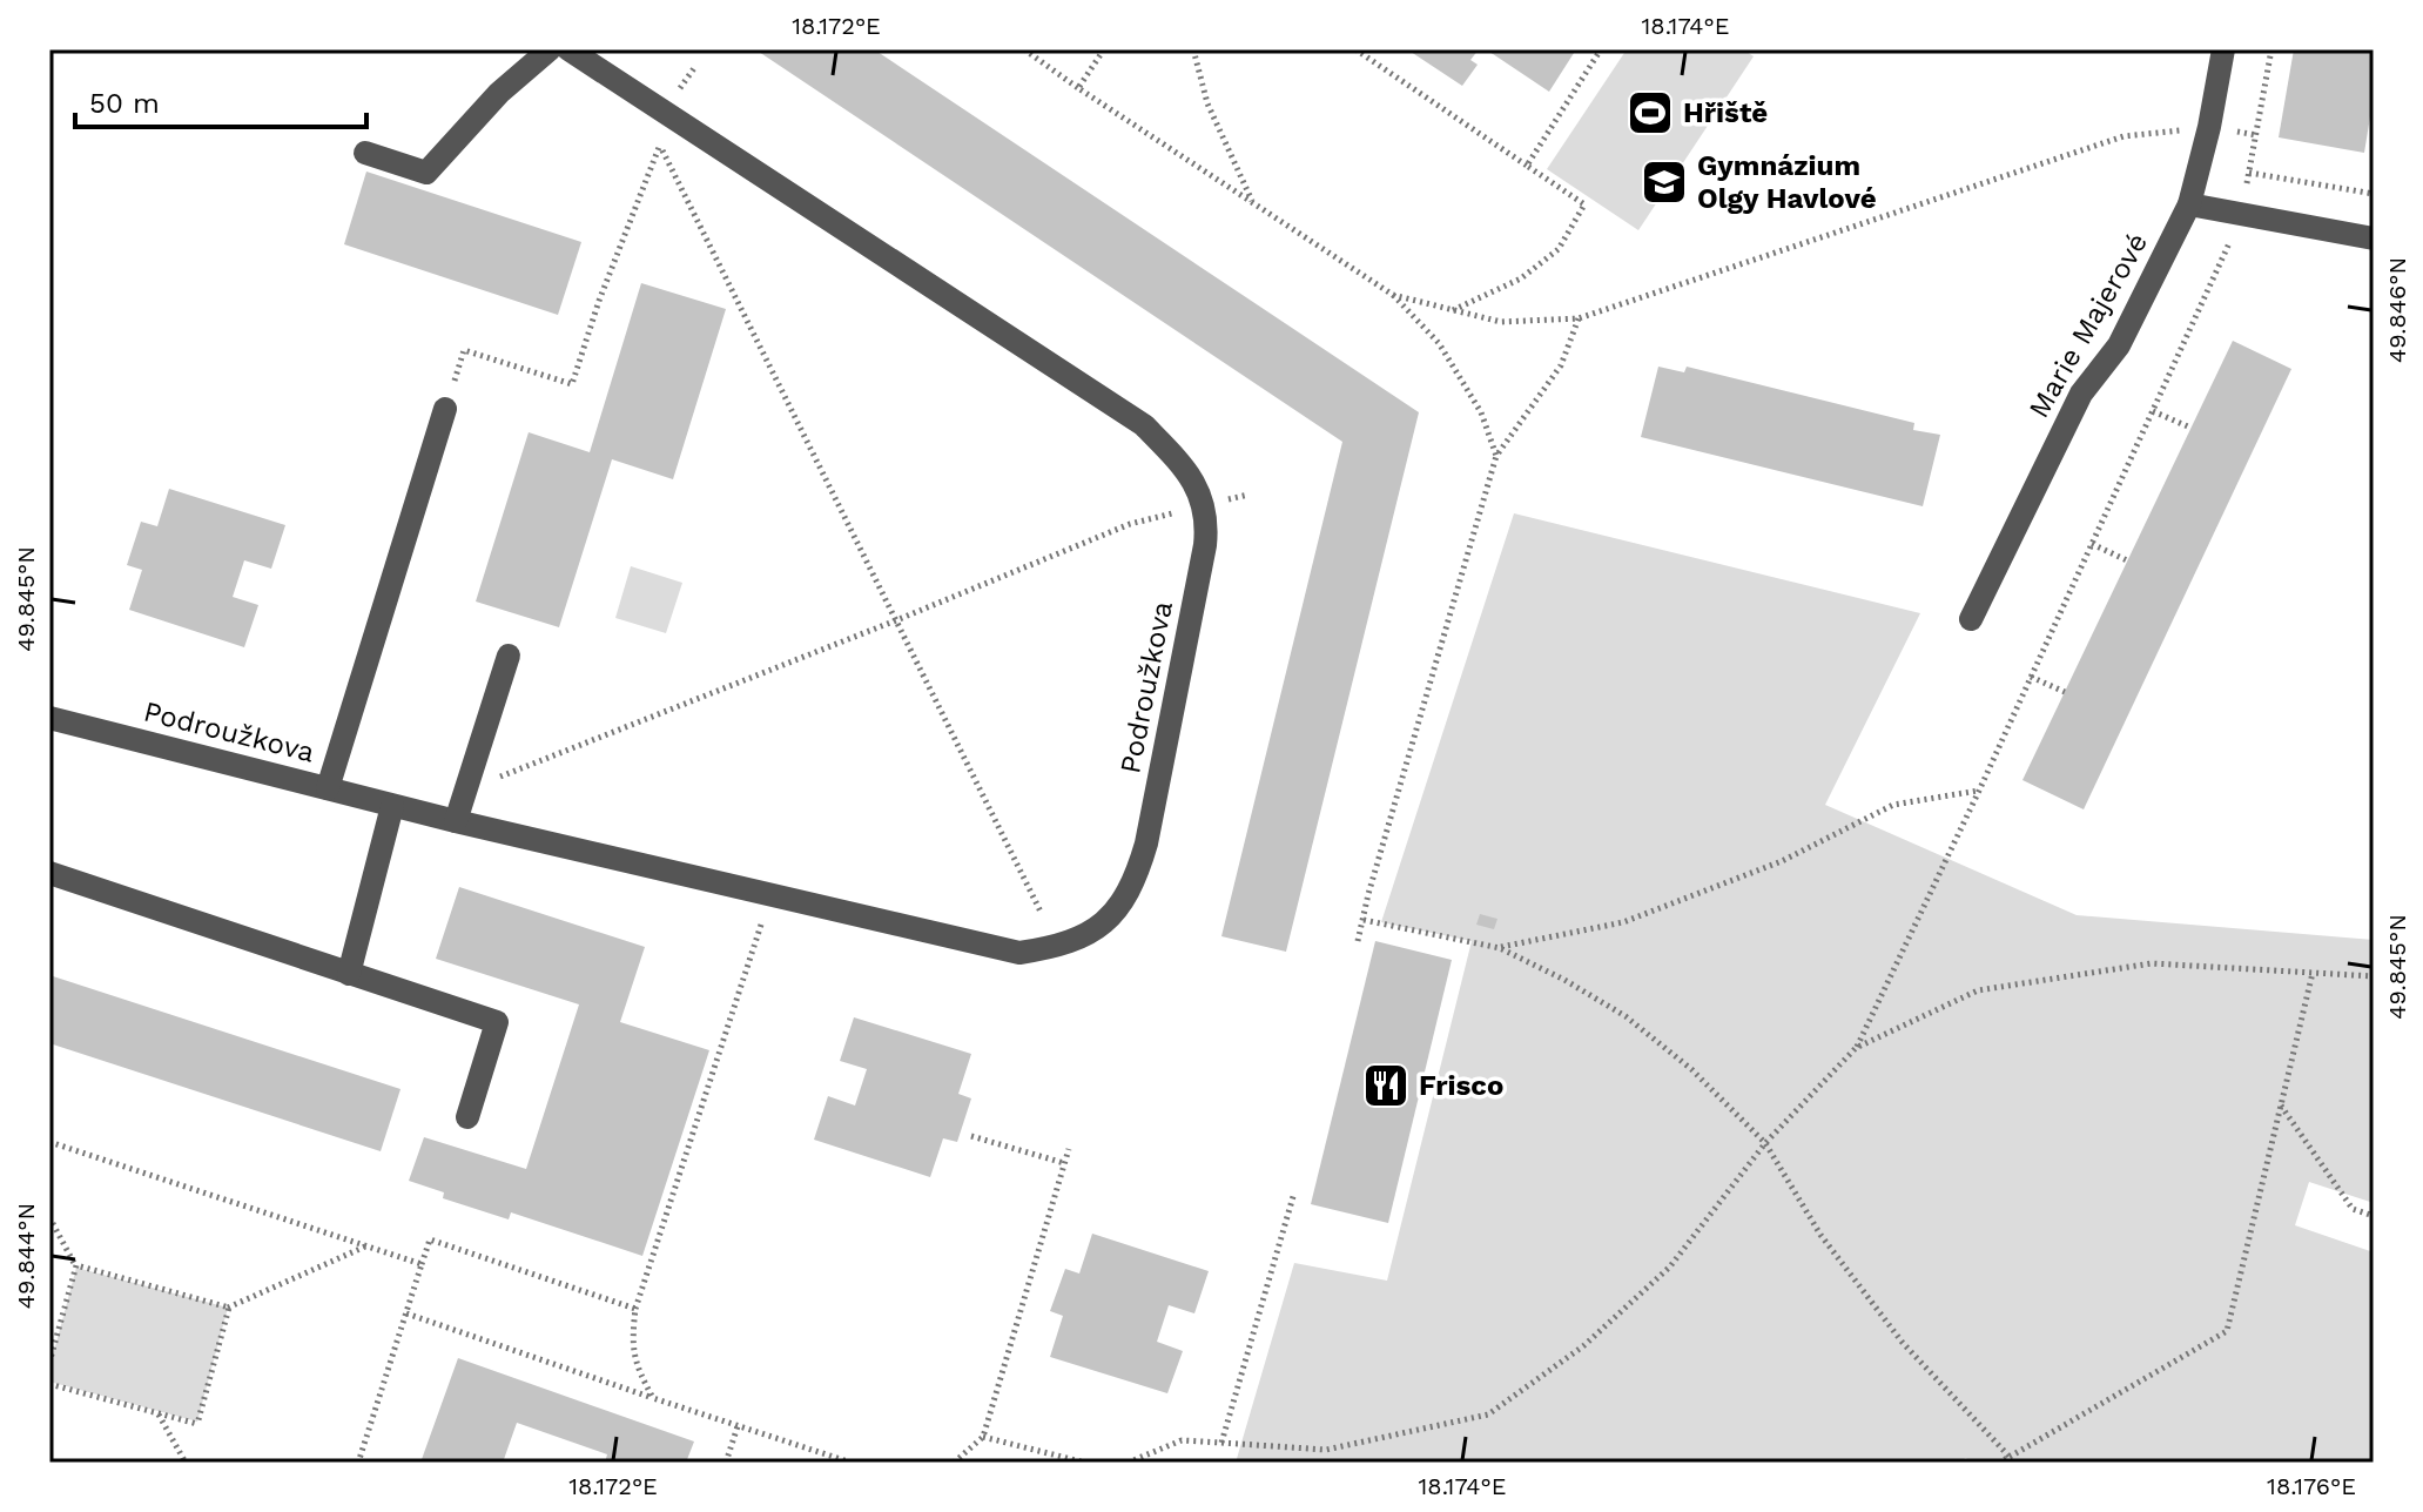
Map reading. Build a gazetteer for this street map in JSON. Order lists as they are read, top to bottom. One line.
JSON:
{"streets":{"street":["Marie Majerové","Podroužkova"]},"places":{"sports":["Hřiště"],"school or university":["Gymnázium Olgy Havlové"],"restaurant":["Frisco"]},"scale_bar":"50 m","coordinates":["18.172°E","18.174°E","49.846°N","49.845°N","49.844°N","18.176°E"]}
